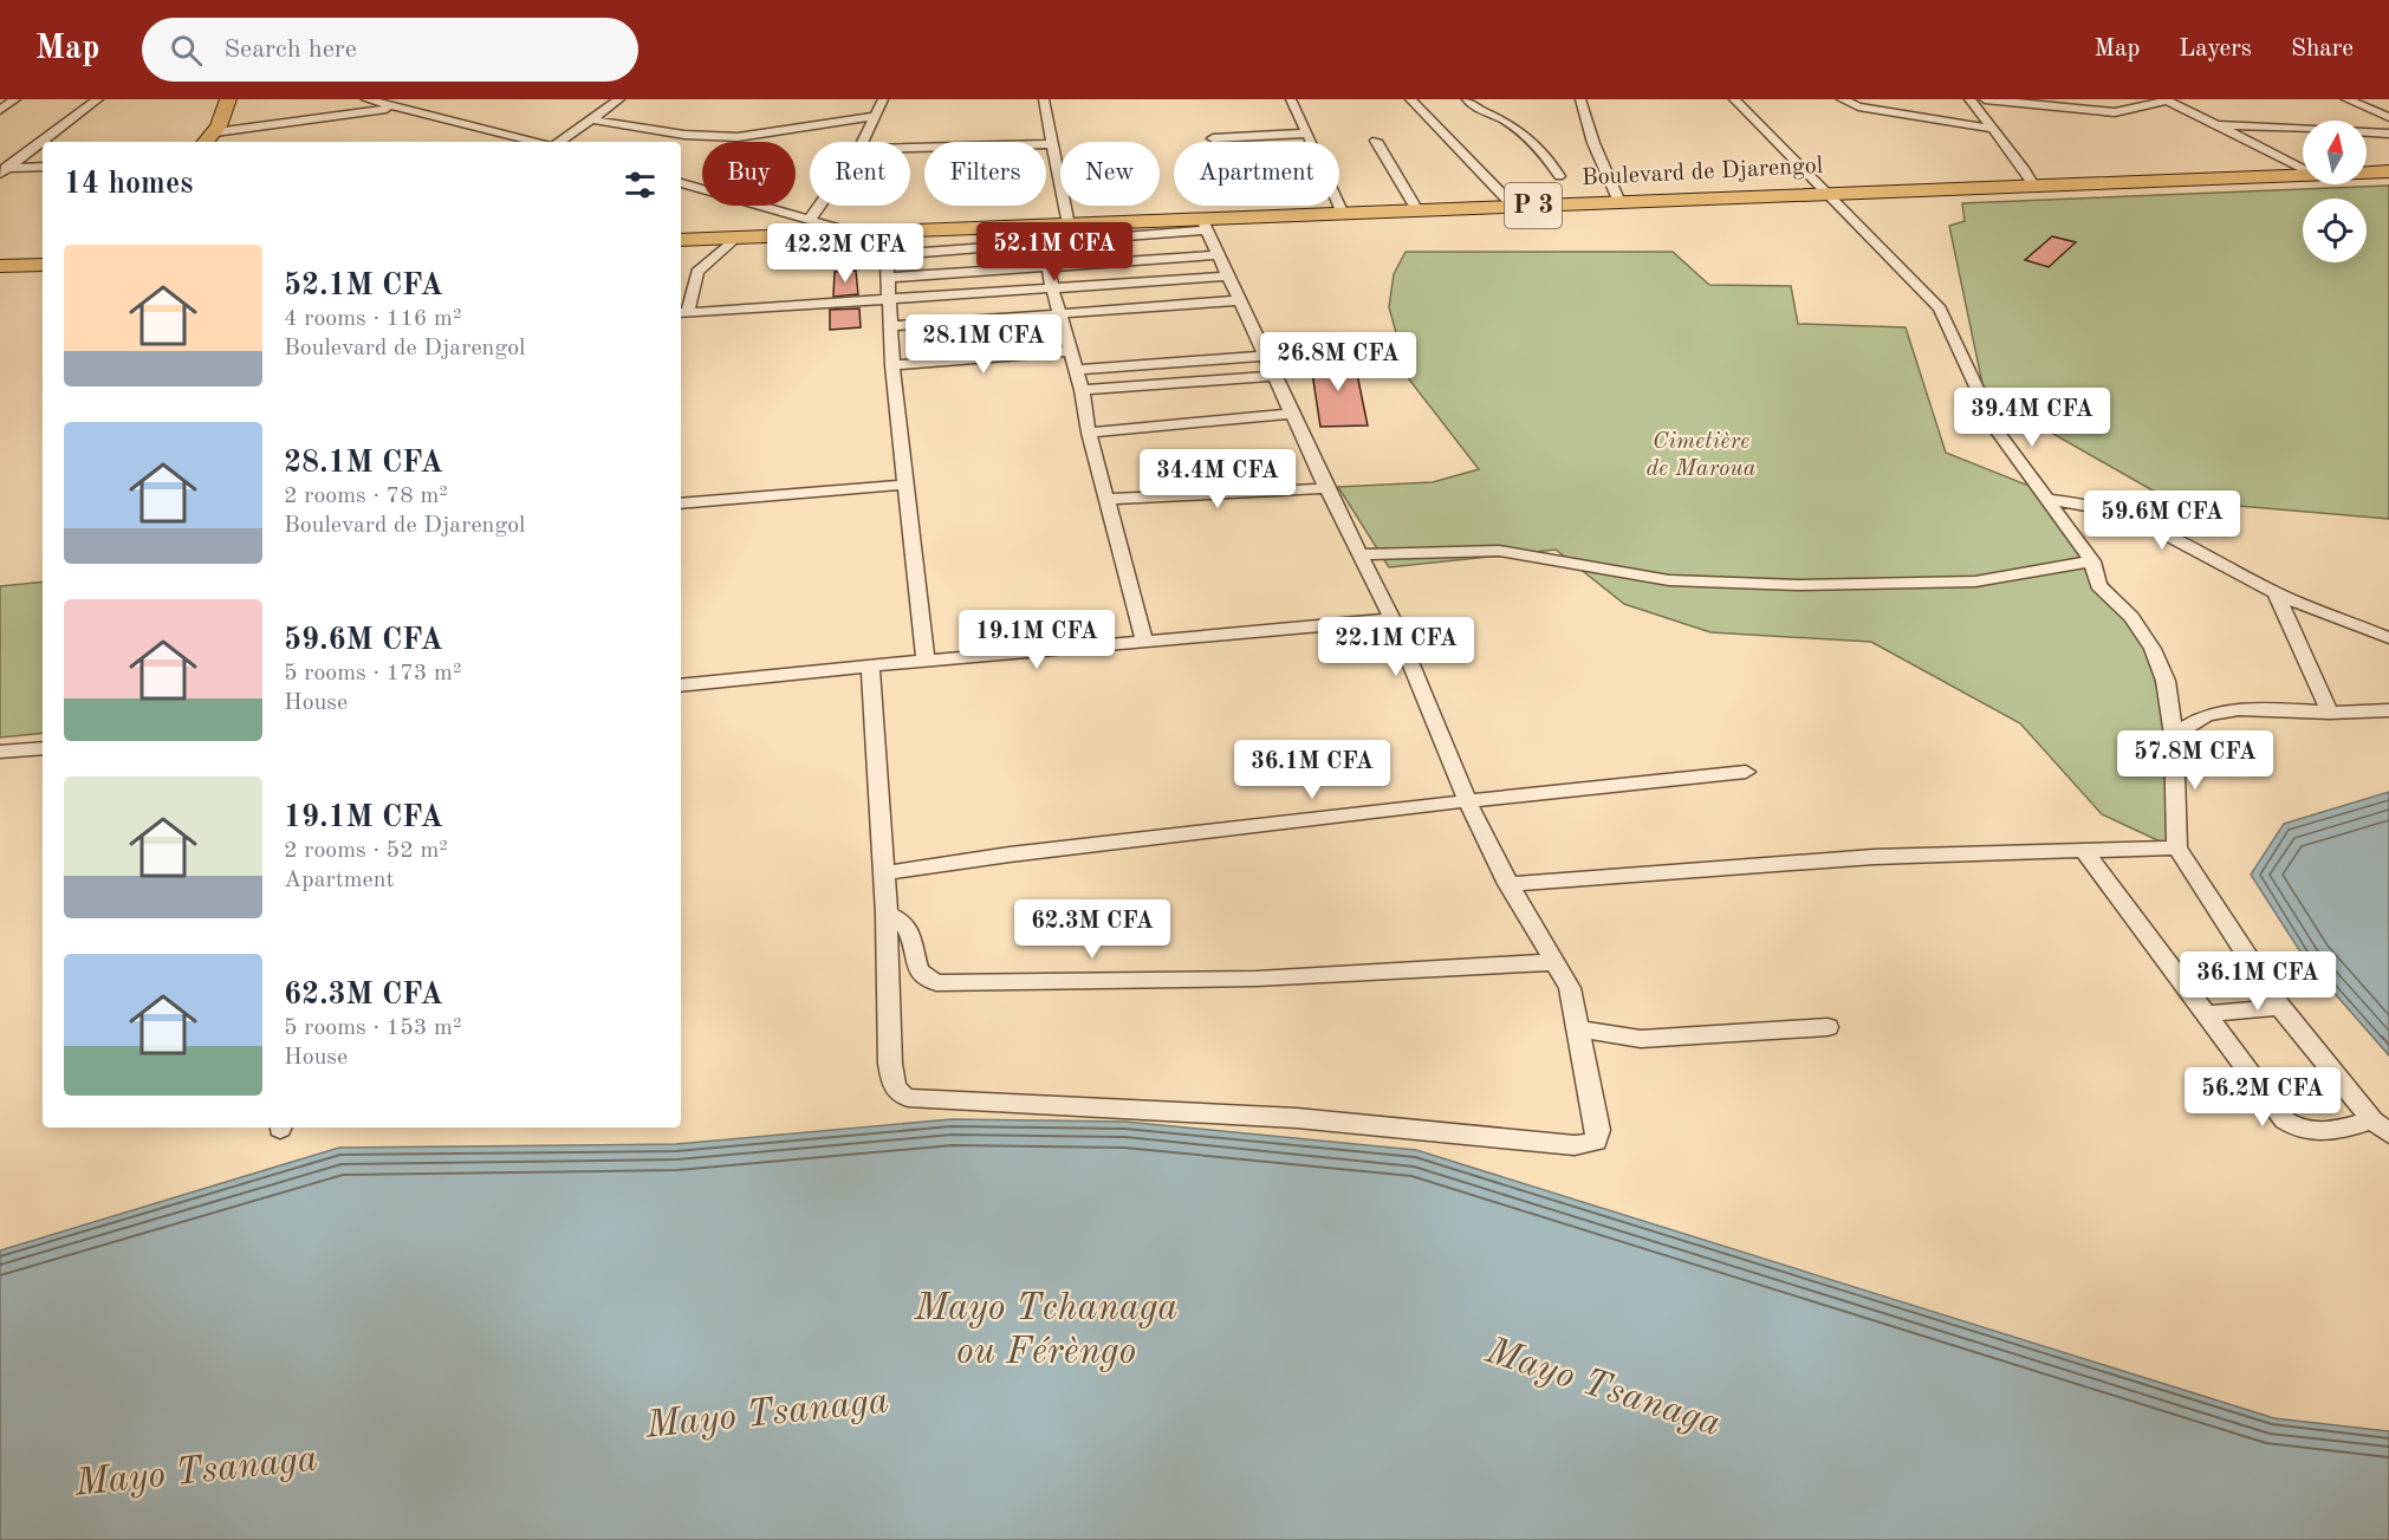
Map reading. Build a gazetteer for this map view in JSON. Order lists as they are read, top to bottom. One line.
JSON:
{"streets":{"main road":["Boulevard de Djarengol","P 3"]},"water":["Mayo Tchanaga ou Férèngo","Mayo Tsanaga"],"parks":["Cimetière de Maroua"],"north":"top","page":{"header":"Map","search":"Search here","nav":["Map","Layers","Share"],"chip":["Buy","Rent","Filters","New","Apartment"],"heading":"14 homes","price":["52.1M CFA","42.2M CFA","28.1M CFA","26.8M CFA","39.4M CFA","34.4M CFA","59.6M CFA","19.1M CFA","22.1M CFA","57.8M CFA","36.1M CFA","62.3M CFA","36.1M CFA","56.2M CFA"],"list":[{"name":"52.1M CFA","note":"4 rooms · 116 m² · Boulevard de Djarengol"},{"name":"28.1M CFA","note":"2 rooms · 78 m² · Boulevard de Djarengol"},{"name":"59.6M CFA","note":"5 rooms · 173 m² · House"},{"name":"19.1M CFA","note":"2 rooms · 52 m² · Apartment"},{"name":"62.3M CFA","note":"5 rooms · 153 m² · House"}]}}
